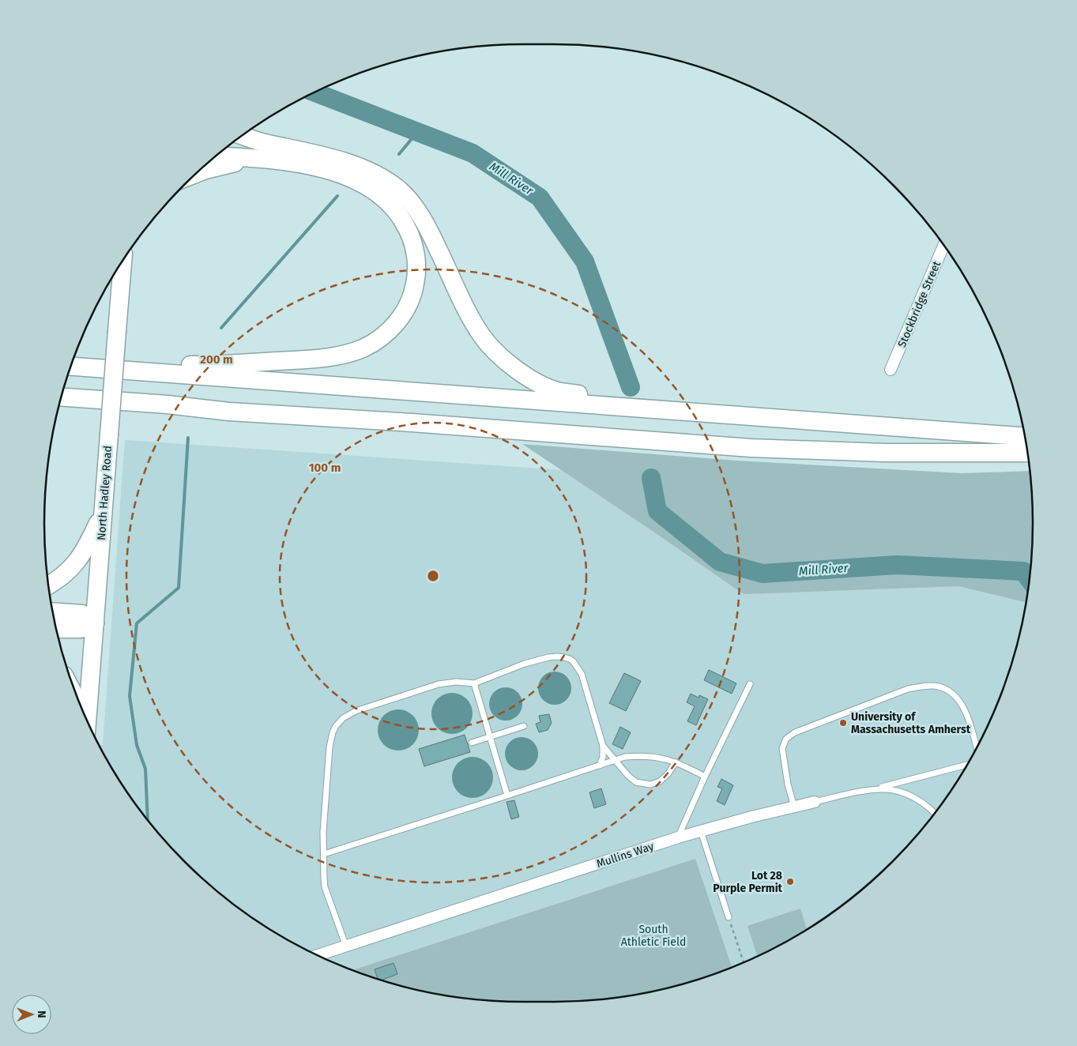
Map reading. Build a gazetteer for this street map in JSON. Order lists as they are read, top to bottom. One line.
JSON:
{"streets":{"main road":["North Hadley Road"],"street":["Stockbridge Street","Mullins Way"]},"water":["Mill River"],"parks":["South Athletic Field"],"places":["University of Massachusetts Amherst","Lot 28 Purple Permit"],"north":"right","rings":["200 m","100 m"]}
